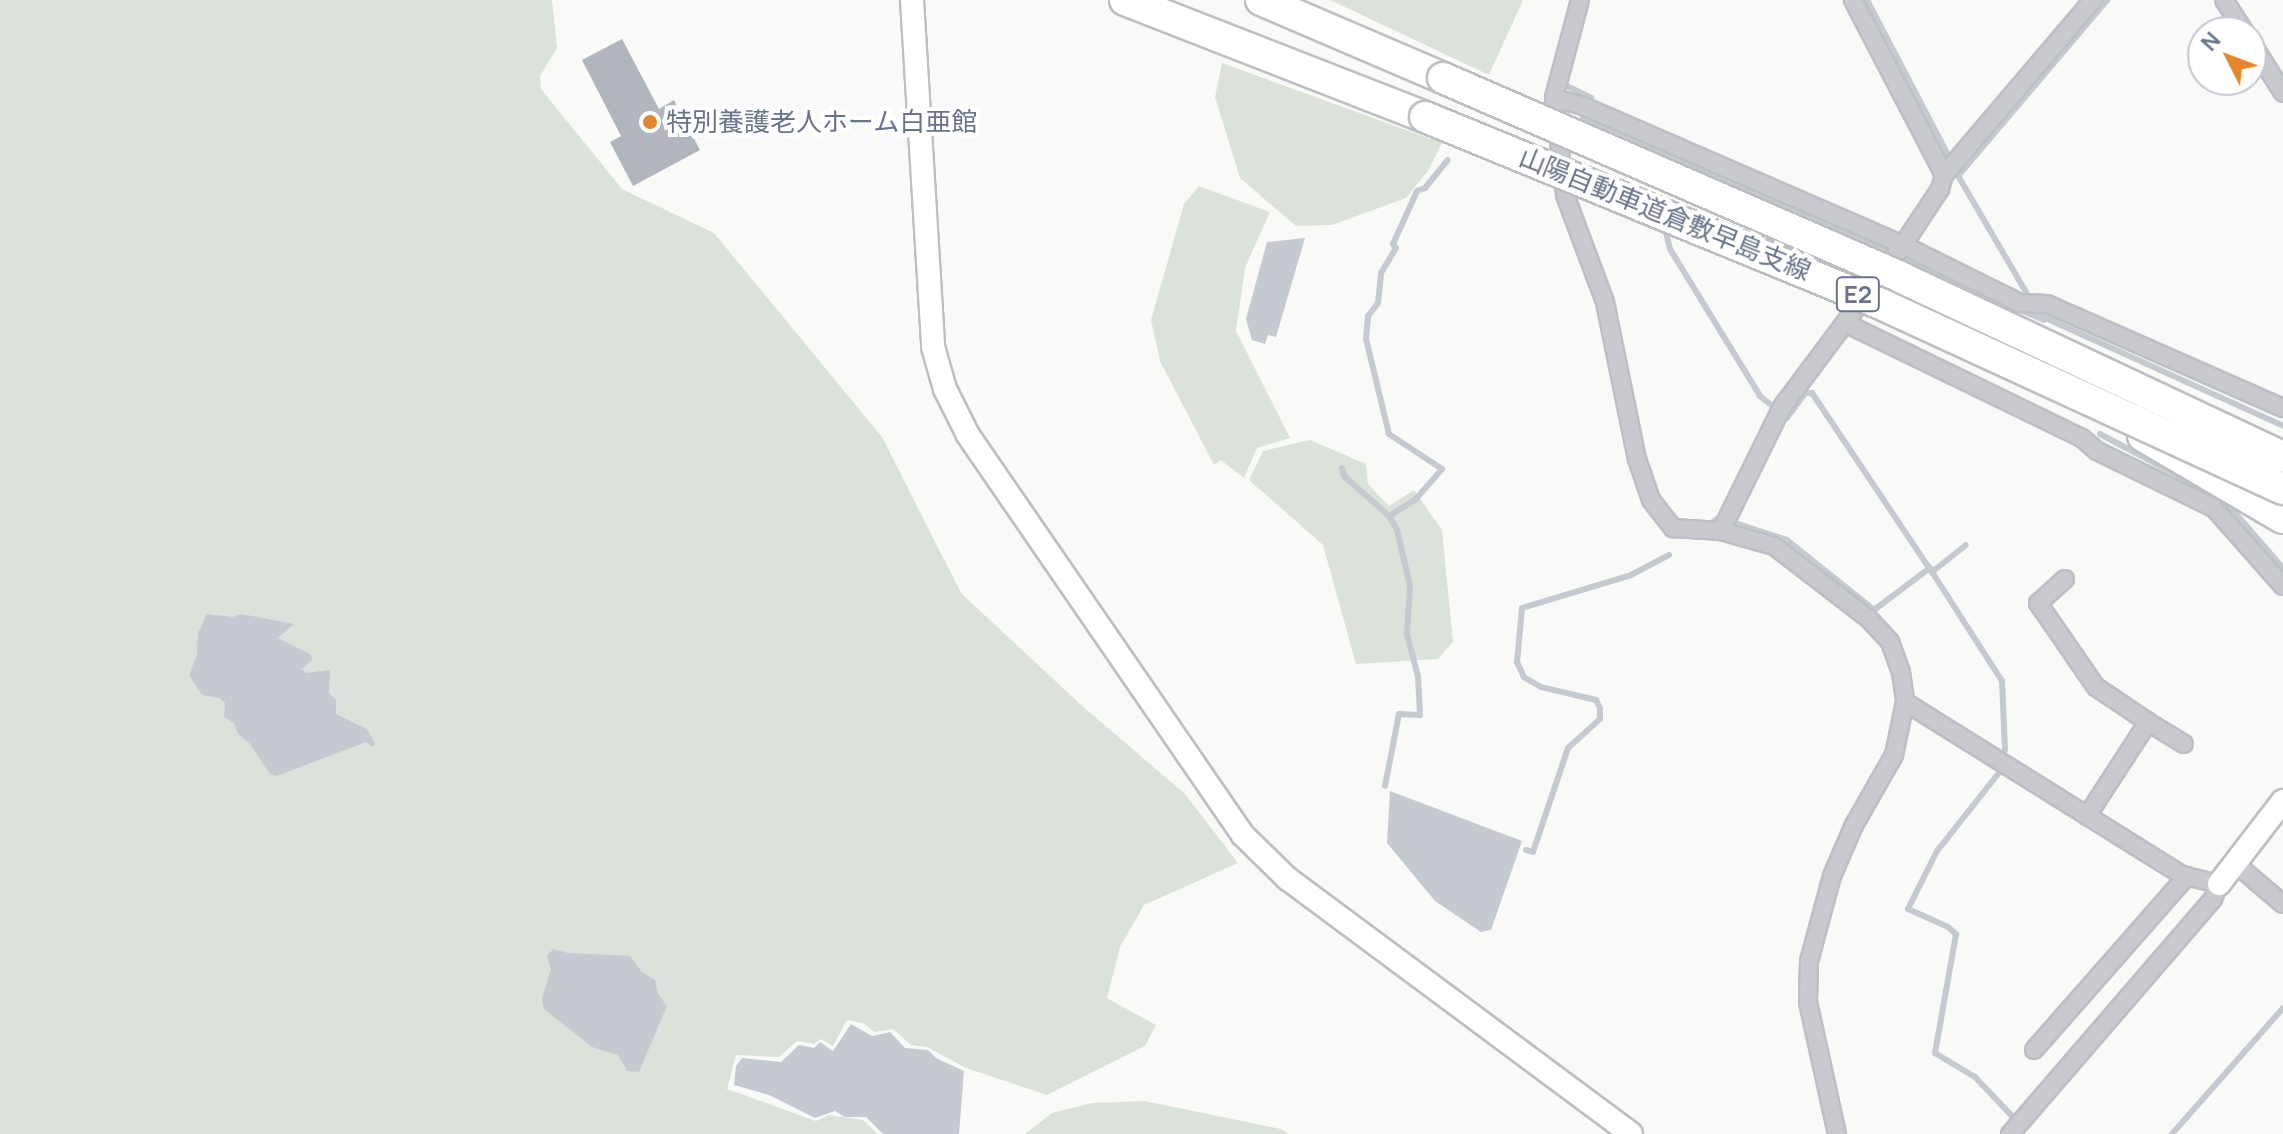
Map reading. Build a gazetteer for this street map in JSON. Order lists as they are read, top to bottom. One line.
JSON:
{"streets":{"highway":["山陽自動車道倉敷早島支線","E2"]},"places":["特別養護老人ホーム白亜館"],"north":"top left"}
